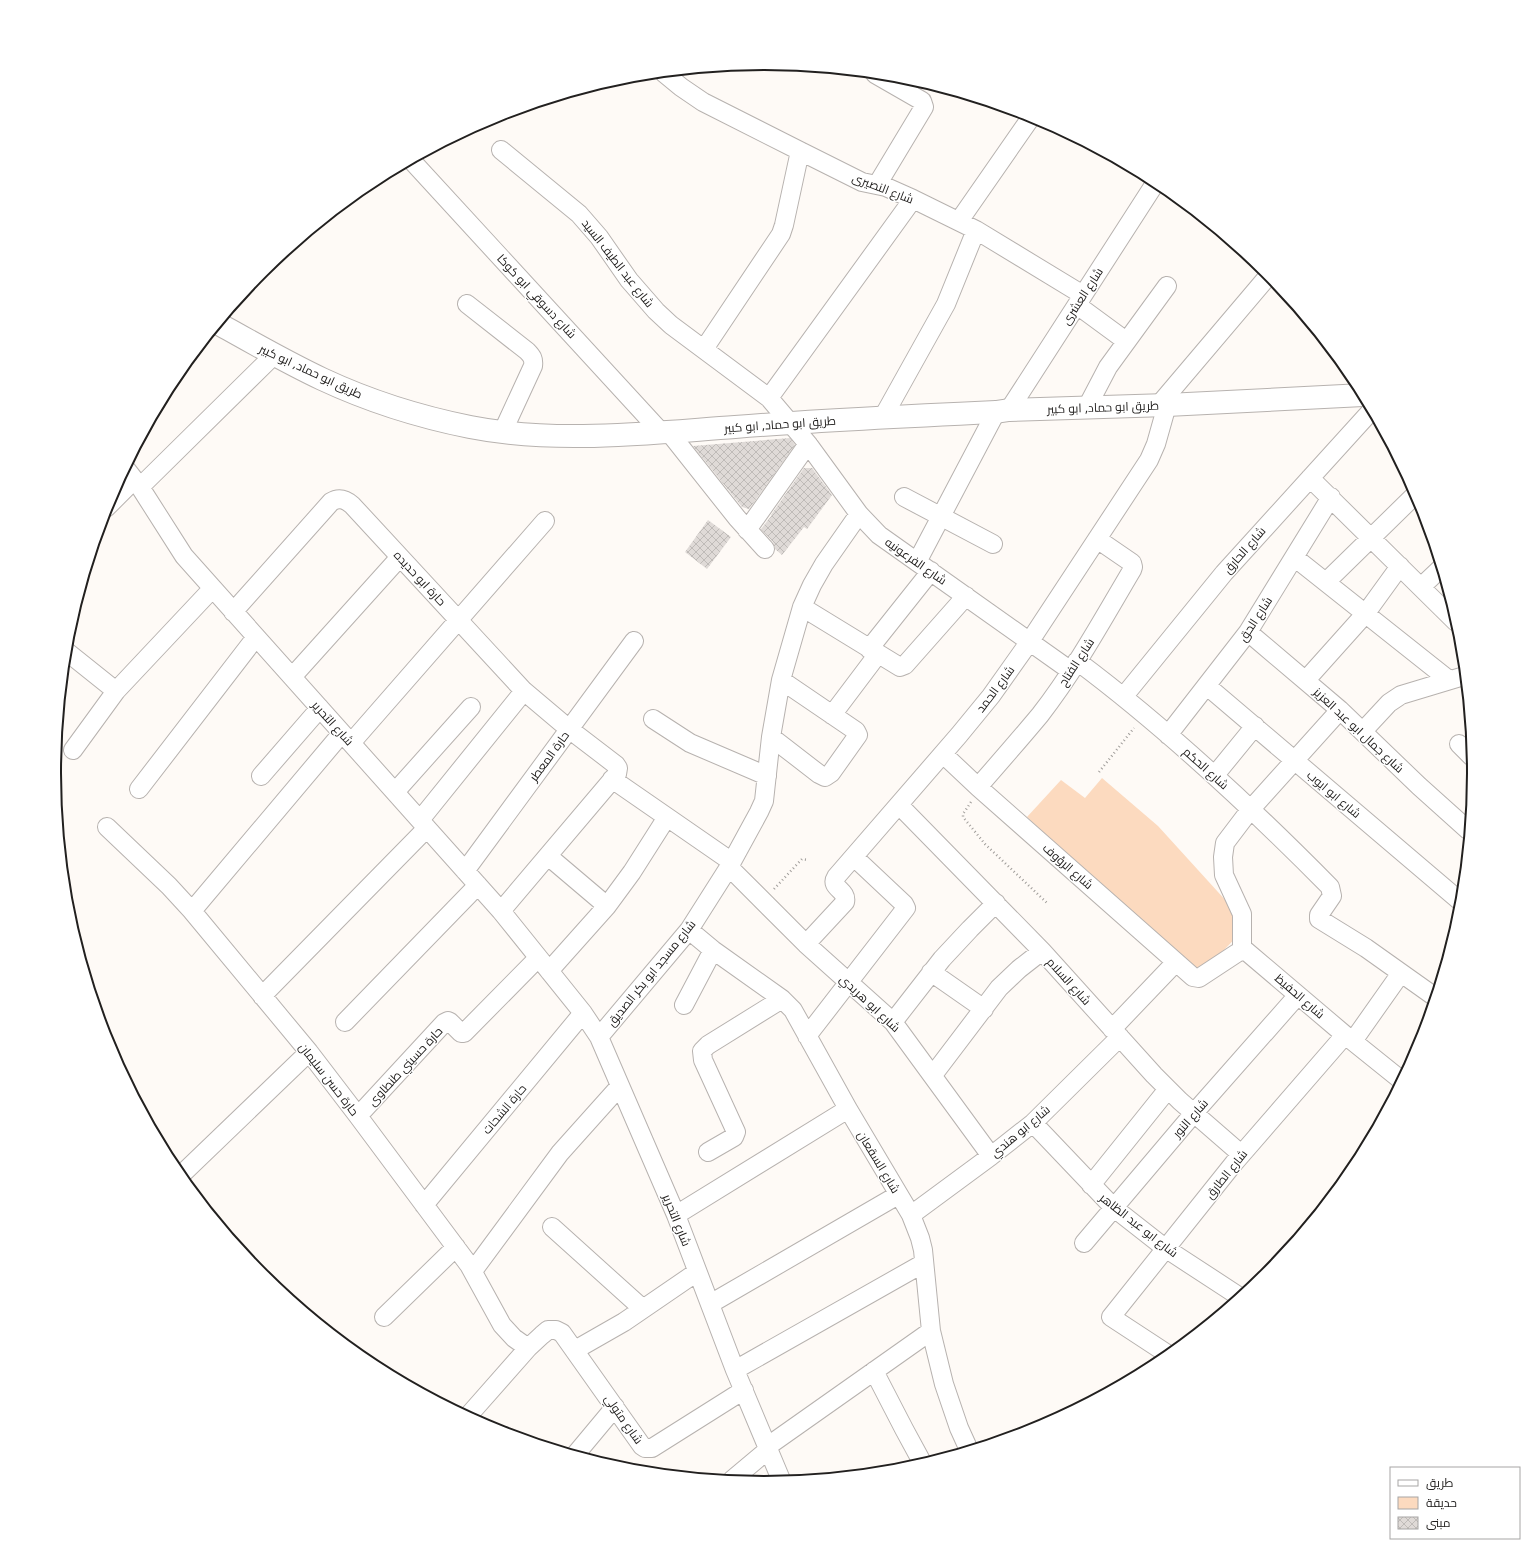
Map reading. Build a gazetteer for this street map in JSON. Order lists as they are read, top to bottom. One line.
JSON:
{"streets":{"main road":["طريق ابو حماد, ابو كبير"],"street":["شارع النصيرى","شارع عبد الطيف السيد","شارع دسوقي ابو كوكا","شارع العشرى","شارع الحارق","شارع الفرعونيه","حارة ابو حديده","شارع الحق","شارع الفتاح","شارع الحمد","شارع التحرير","شارع جمال ابو عبد العزيز","حارة المعطر","شارع الحكم","شارع ابو ايوب","شارع الرؤوف","شارع مسجد ابو بكر الصديق","شارع السلام","شارع الحفيظ","شارع ابو هريدي","حارة حسيني طنطاوى","حارة حسن سليمان","حارة الشحات","شارع النور","شارع ابو هندي","شارع السقعان","شارع الطارق","شارع ابو عبد الظاهر","شارع متولي"]},"crossings":[["شارع النصيرى","شارع العشرى"],["شارع عبد الطيف السيد","طريق ابو حماد, ابو كبير"],["شارع عبد الطيف السيد","شارع الفرعونيه"],["شارع دسوقي ابو كوكا","طريق ابو حماد, ابو كبير"],["شارع العشرى","طريق ابو حماد, ابو كبير"],["شارع العشرى","شارع الفرعونيه"],["طريق ابو حماد, ابو كبير","شارع الفرعونيه"],["طريق ابو حماد, ابو كبير","شارع الحمد"],["شارع الحارق","شارع الحكم"],["شارع الفرعونيه","شارع الفتاح"],["شارع الفرعونيه","شارع الحمد"],["شارع الفرعونيه","شارع الحكم"],["شارع الفرعونيه","شارع مسجد ابو بكر الصديق"],["حارة ابو حديده","شارع التحرير"],["حارة ابو حديده","حارة المعطر"],["حارة ابو حديده","شارع ابو هريدي"],["شارع الحق","شارع جمال ابو عبد العزيز"],["شارع الحق","شارع الحكم"],["شارع الحق","شارع ابو ايوب"],["شارع الفتاح","شارع الحمد"],["شارع الفتاح","شارع الحكم"],["شارع الفتاح","شارع الرؤوف"],["شارع الحمد","شارع الرؤوف"],["شارع الحمد","شارع السلام"],["شارع الحمد","شارع ابو هريدي"],["شارع التحرير","حارة المعطر"],["شارع التحرير","شارع مسجد ابو بكر الصديق"],["شارع التحرير","حارة حسيني طنطاوى"],["شارع التحرير","حارة الشحات"],["شارع التحرير","شارع متولي"],["شارع الحكم","شارع الطارق"],["شارع الرؤوف","شارع الحفيظ"],["شارع الرؤوف","شارع ابو هندي"],["شارع مسجد ابو بكر الصديق","شارع ابو هريدي"],["شارع مسجد ابو بكر الصديق","شارع السقعان"],["شارع السلام","شارع النور"],["شارع السلام","شارع ابو هندي"],["شارع السلام","شارع الطارق"],["شارع الحفيظ","شارع النور"],["شارع الحفيظ","شارع الطارق"],["شارع ابو هريدي","شارع ابو هندي"],["حارة حسيني طنطاوى","حارة حسن سليمان"],["حارة حسن سليمان","حارة الشحات"],["حارة حسن سليمان","شارع متولي"],["شارع النور","شارع ابو عبد الظاهر"],["شارع ابو هندي","شارع السقعان"],["شارع ابو هندي","شارع ابو عبد الظاهر"],["شارع الطارق","شارع ابو عبد الظاهر"]],"legend":["طريق","حديقة","مبنى"]}
